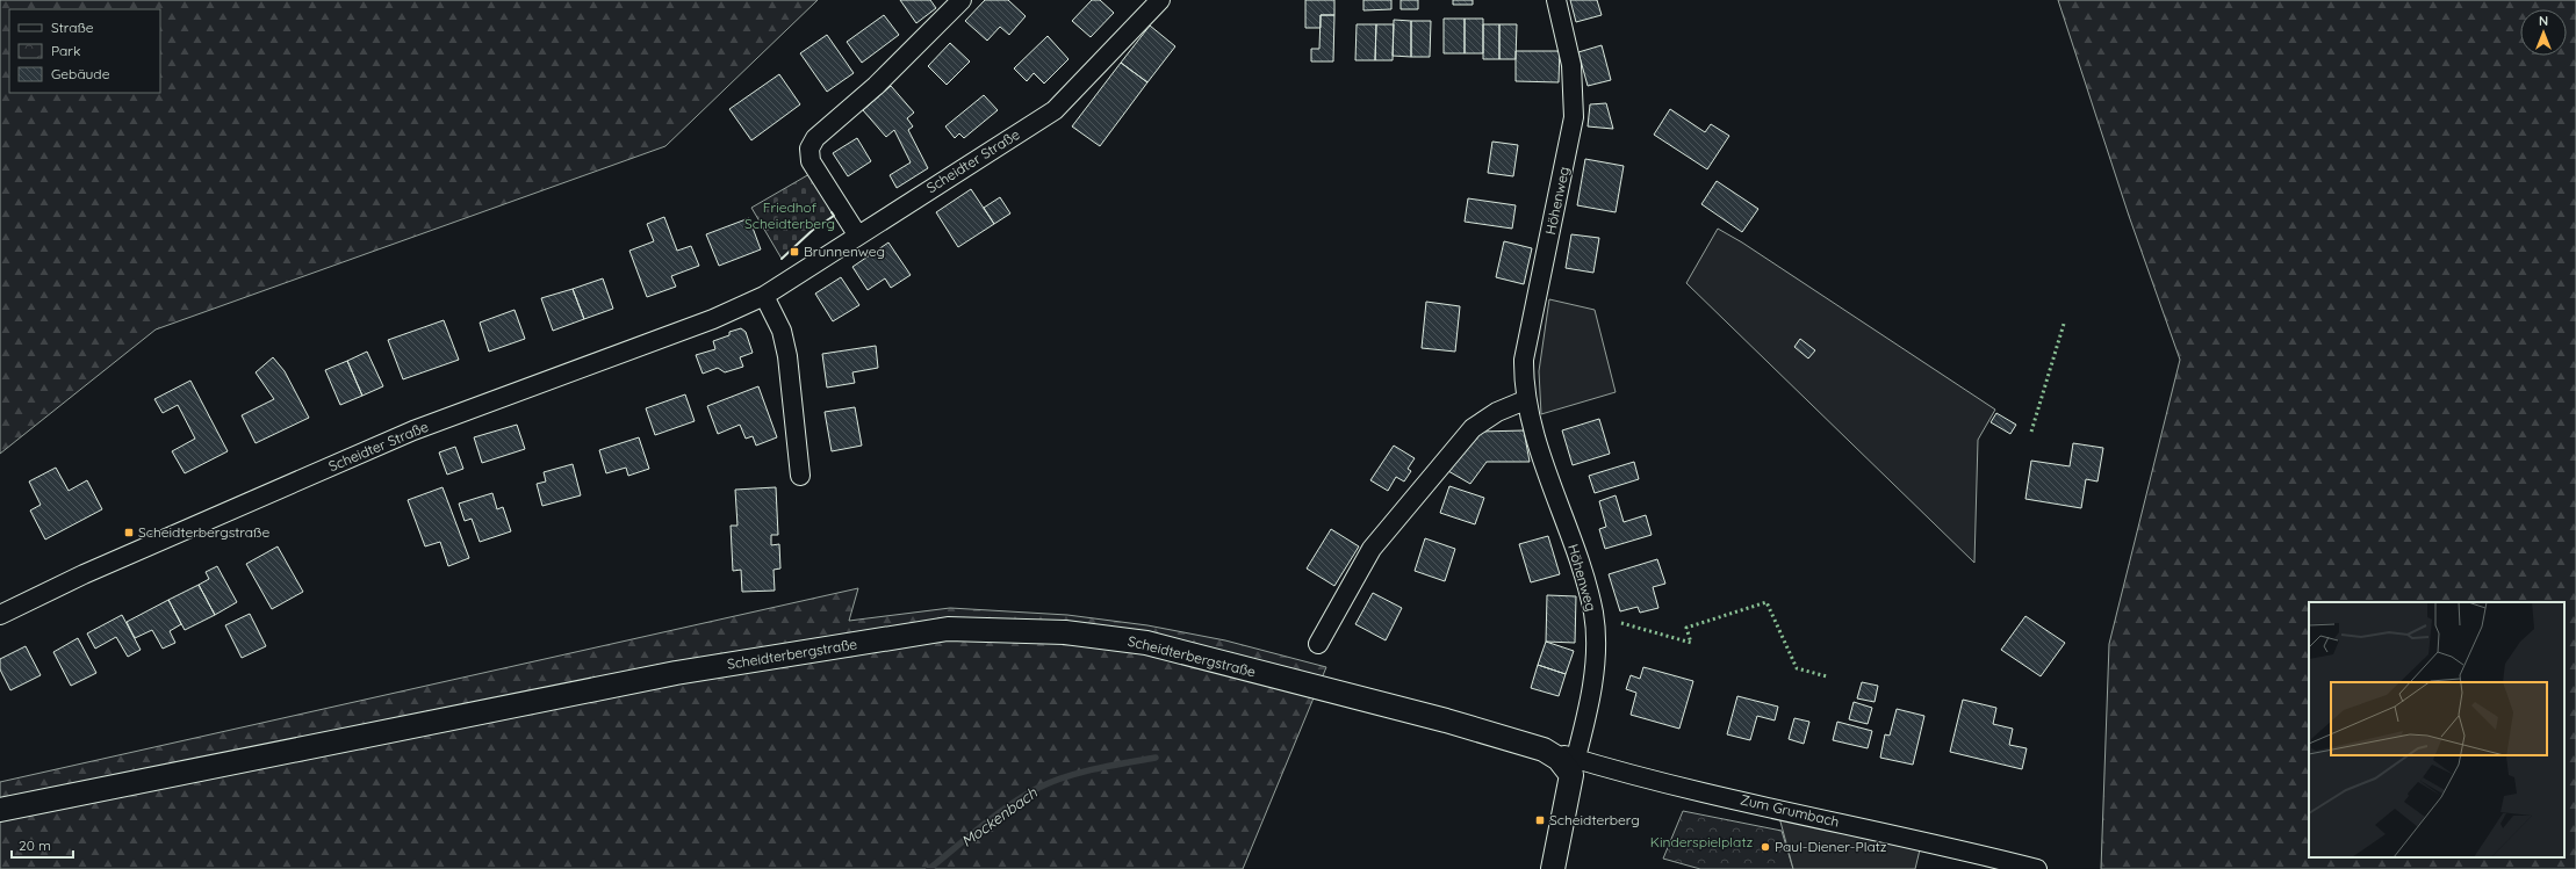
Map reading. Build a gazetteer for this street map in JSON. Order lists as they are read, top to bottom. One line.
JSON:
{"streets":{"street":["Scheidter Straße","Höhenweg","Scheidterbergstraße","Zum Grumbach"]},"crossings":[["Höhenweg","Scheidterbergstraße"],["Höhenweg","Zum Grumbach"],["Scheidterbergstraße","Zum Grumbach"]],"water":["Mockenbach"],"parks":["Friedhof Scheidterberg","Kinderspielplatz"],"places":{"transit":["Brunnenweg","Scheidterbergstraße","Scheidterberg"],"other":["Paul-Diener-Platz"]},"legend":["Straße","Park","Gebäude"],"scale_bar":"20 m","north":"top"}
